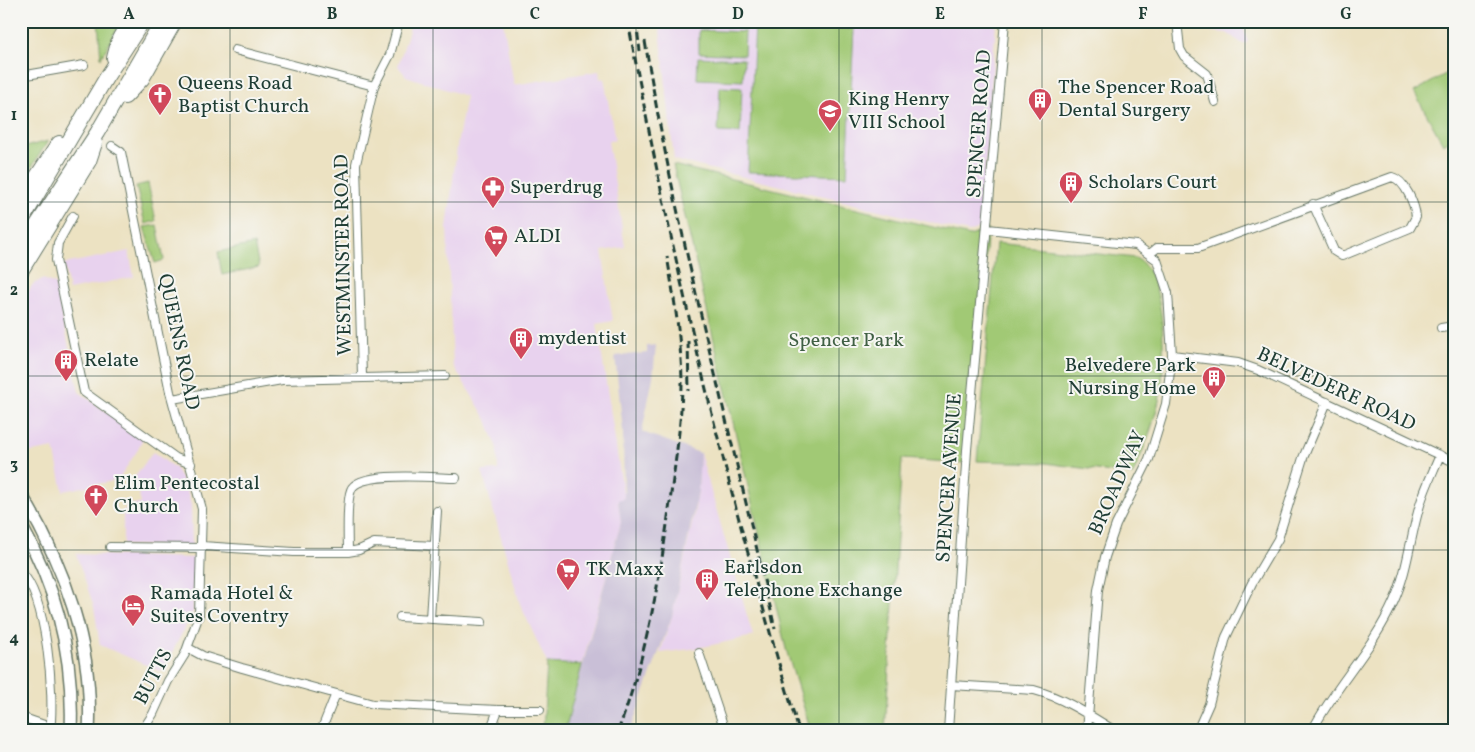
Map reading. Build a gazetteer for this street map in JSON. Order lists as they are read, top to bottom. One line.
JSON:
{"streets":{"street":["SPENCER ROAD","WESTMINSTER ROAD","QUEENS ROAD","BELVEDERE ROAD","SPENCER AVENUE","BROADWAY","BUTTS"]},"crossings":[["SPENCER ROAD","SPENCER AVENUE"],["QUEENS ROAD","BUTTS"],["BELVEDERE ROAD","BROADWAY"]],"parks":["Spencer Park"],"places":{"church":["Queens Road Baptist Church","Elim Pentecostal Church"],"building":["The Spencer Road Dental Surgery","Scholars Court","mydentist","Relate","Belvedere Park Nursing Home","Earlsdon Telephone Exchange"],"school or university":["King Henry VIII School"],"pharmacy":["Superdrug"],"supermarket":["ALDI","TK Maxx"],"hotel":["Ramada Hotel & Suites Coventry"]},"grid":{"columns":["A","B","C","D","E","F","G"],"rows":["1","2","3","4"]}}
